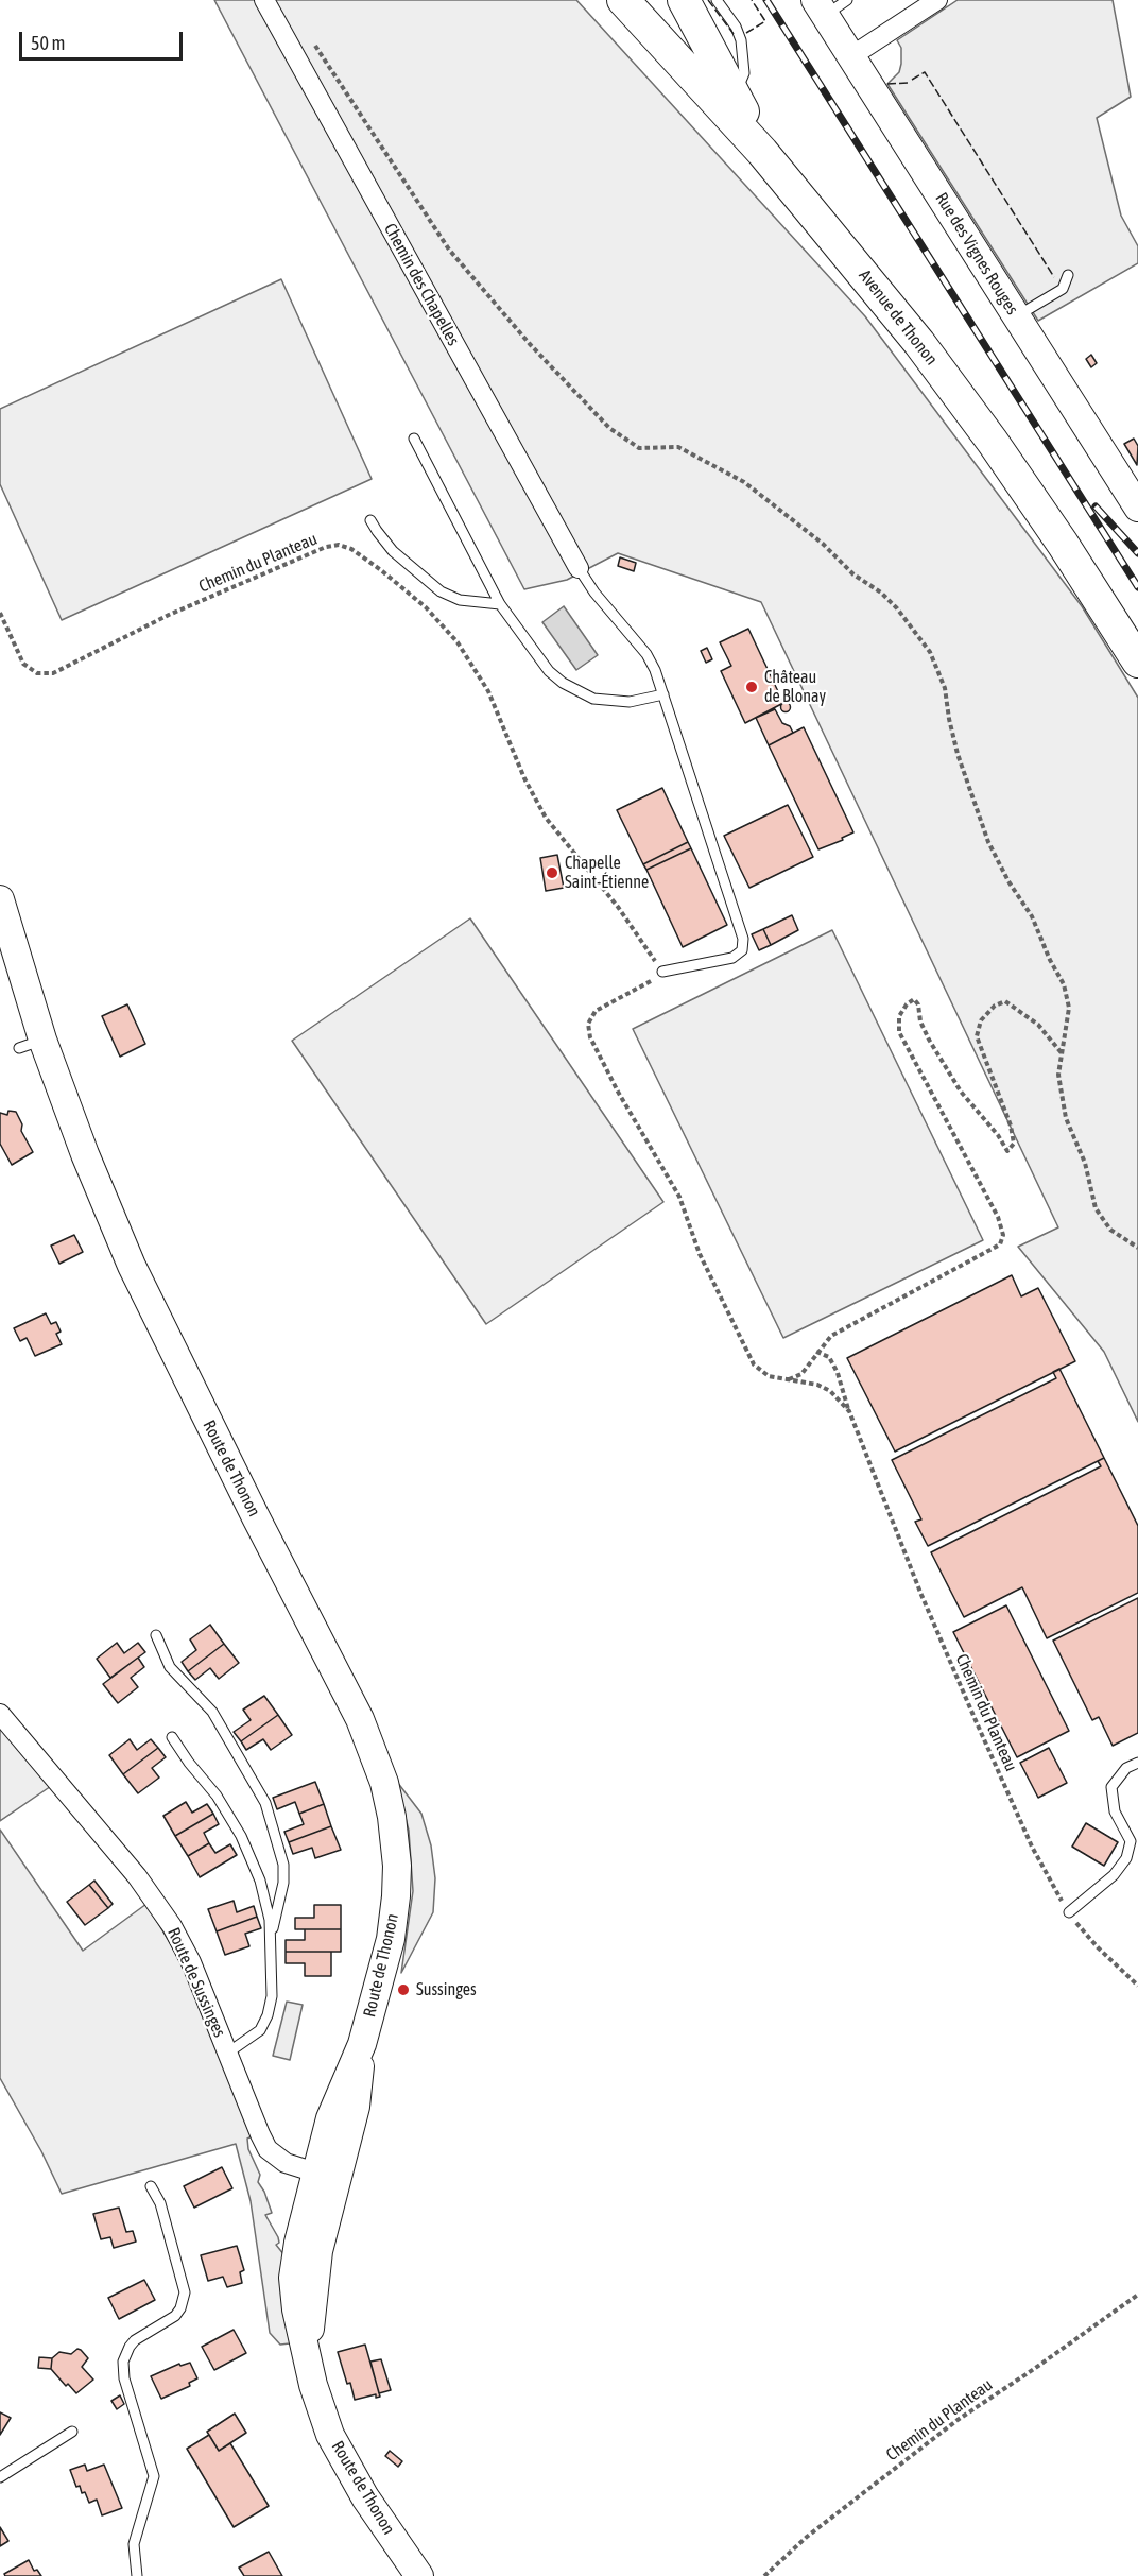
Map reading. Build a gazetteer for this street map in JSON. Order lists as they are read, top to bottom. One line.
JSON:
{"streets":{"main road":["Rue des Vignes Rouges","Avenue de Thonon","Route de Thonon"],"street":["Chemin des Chapelles","Route de Sussinges"],"path":["Chemin du Planteau"]},"crossings":[["Route de Thonon","Route de Sussinges"]],"places":["Château de Blonay","Chapelle Saint-Étienne","Sussinges"],"scale_bar":"50 m"}
